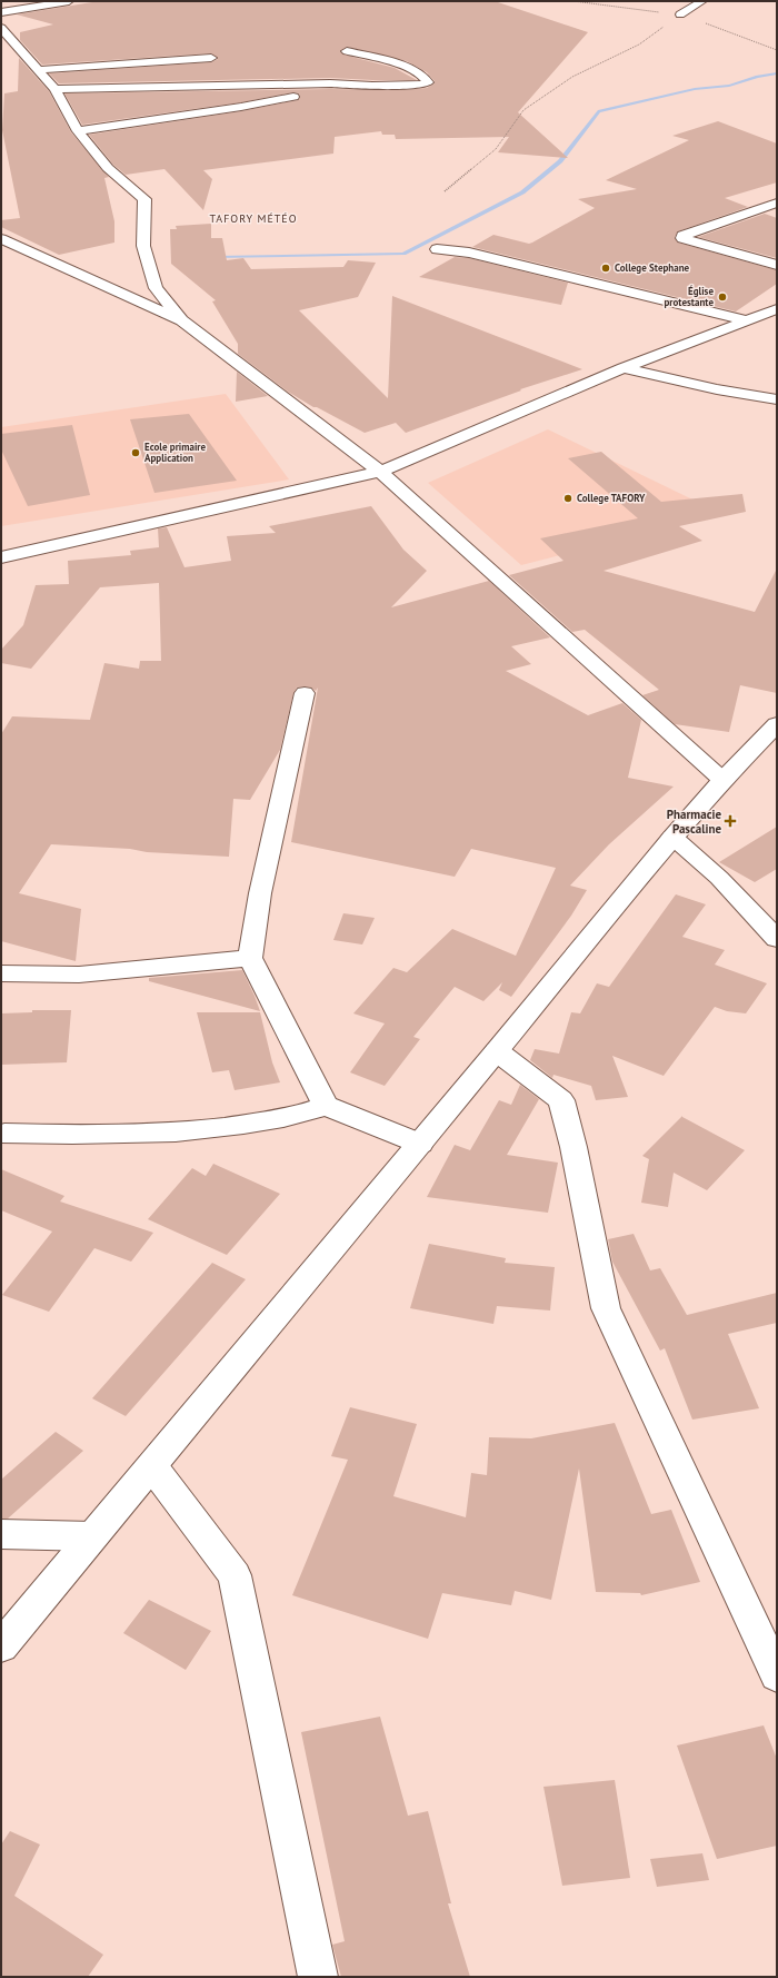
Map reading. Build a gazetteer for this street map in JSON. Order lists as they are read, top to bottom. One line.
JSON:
{"districts":["TAFORY MÉTÉO"],"places":{"other":["College Stephane","Église protestante","Ecole primaire Application","College TAFORY"],"health":["Pharmacie Pascaline"]}}
